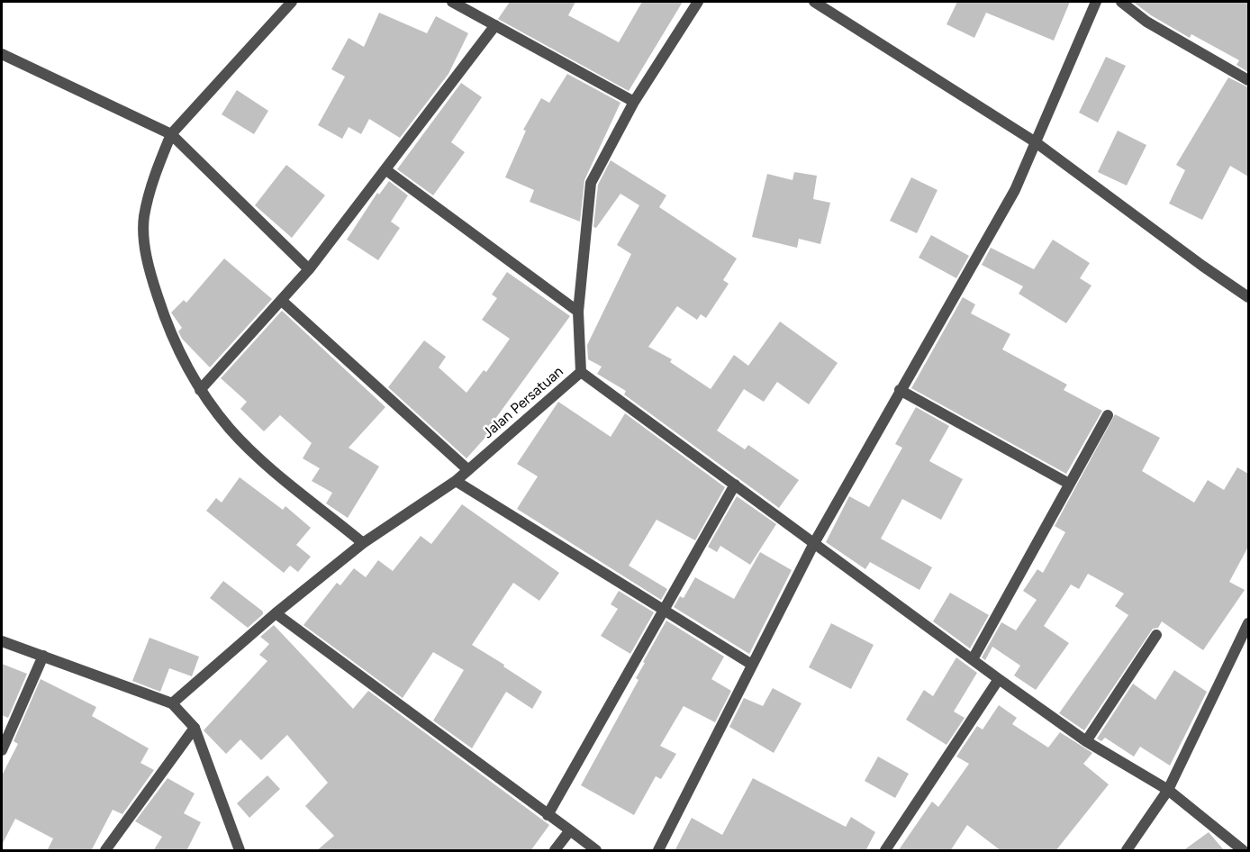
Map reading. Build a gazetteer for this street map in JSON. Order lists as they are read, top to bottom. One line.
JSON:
{"streets":{"street":["Jalan Persatuan"]}}
